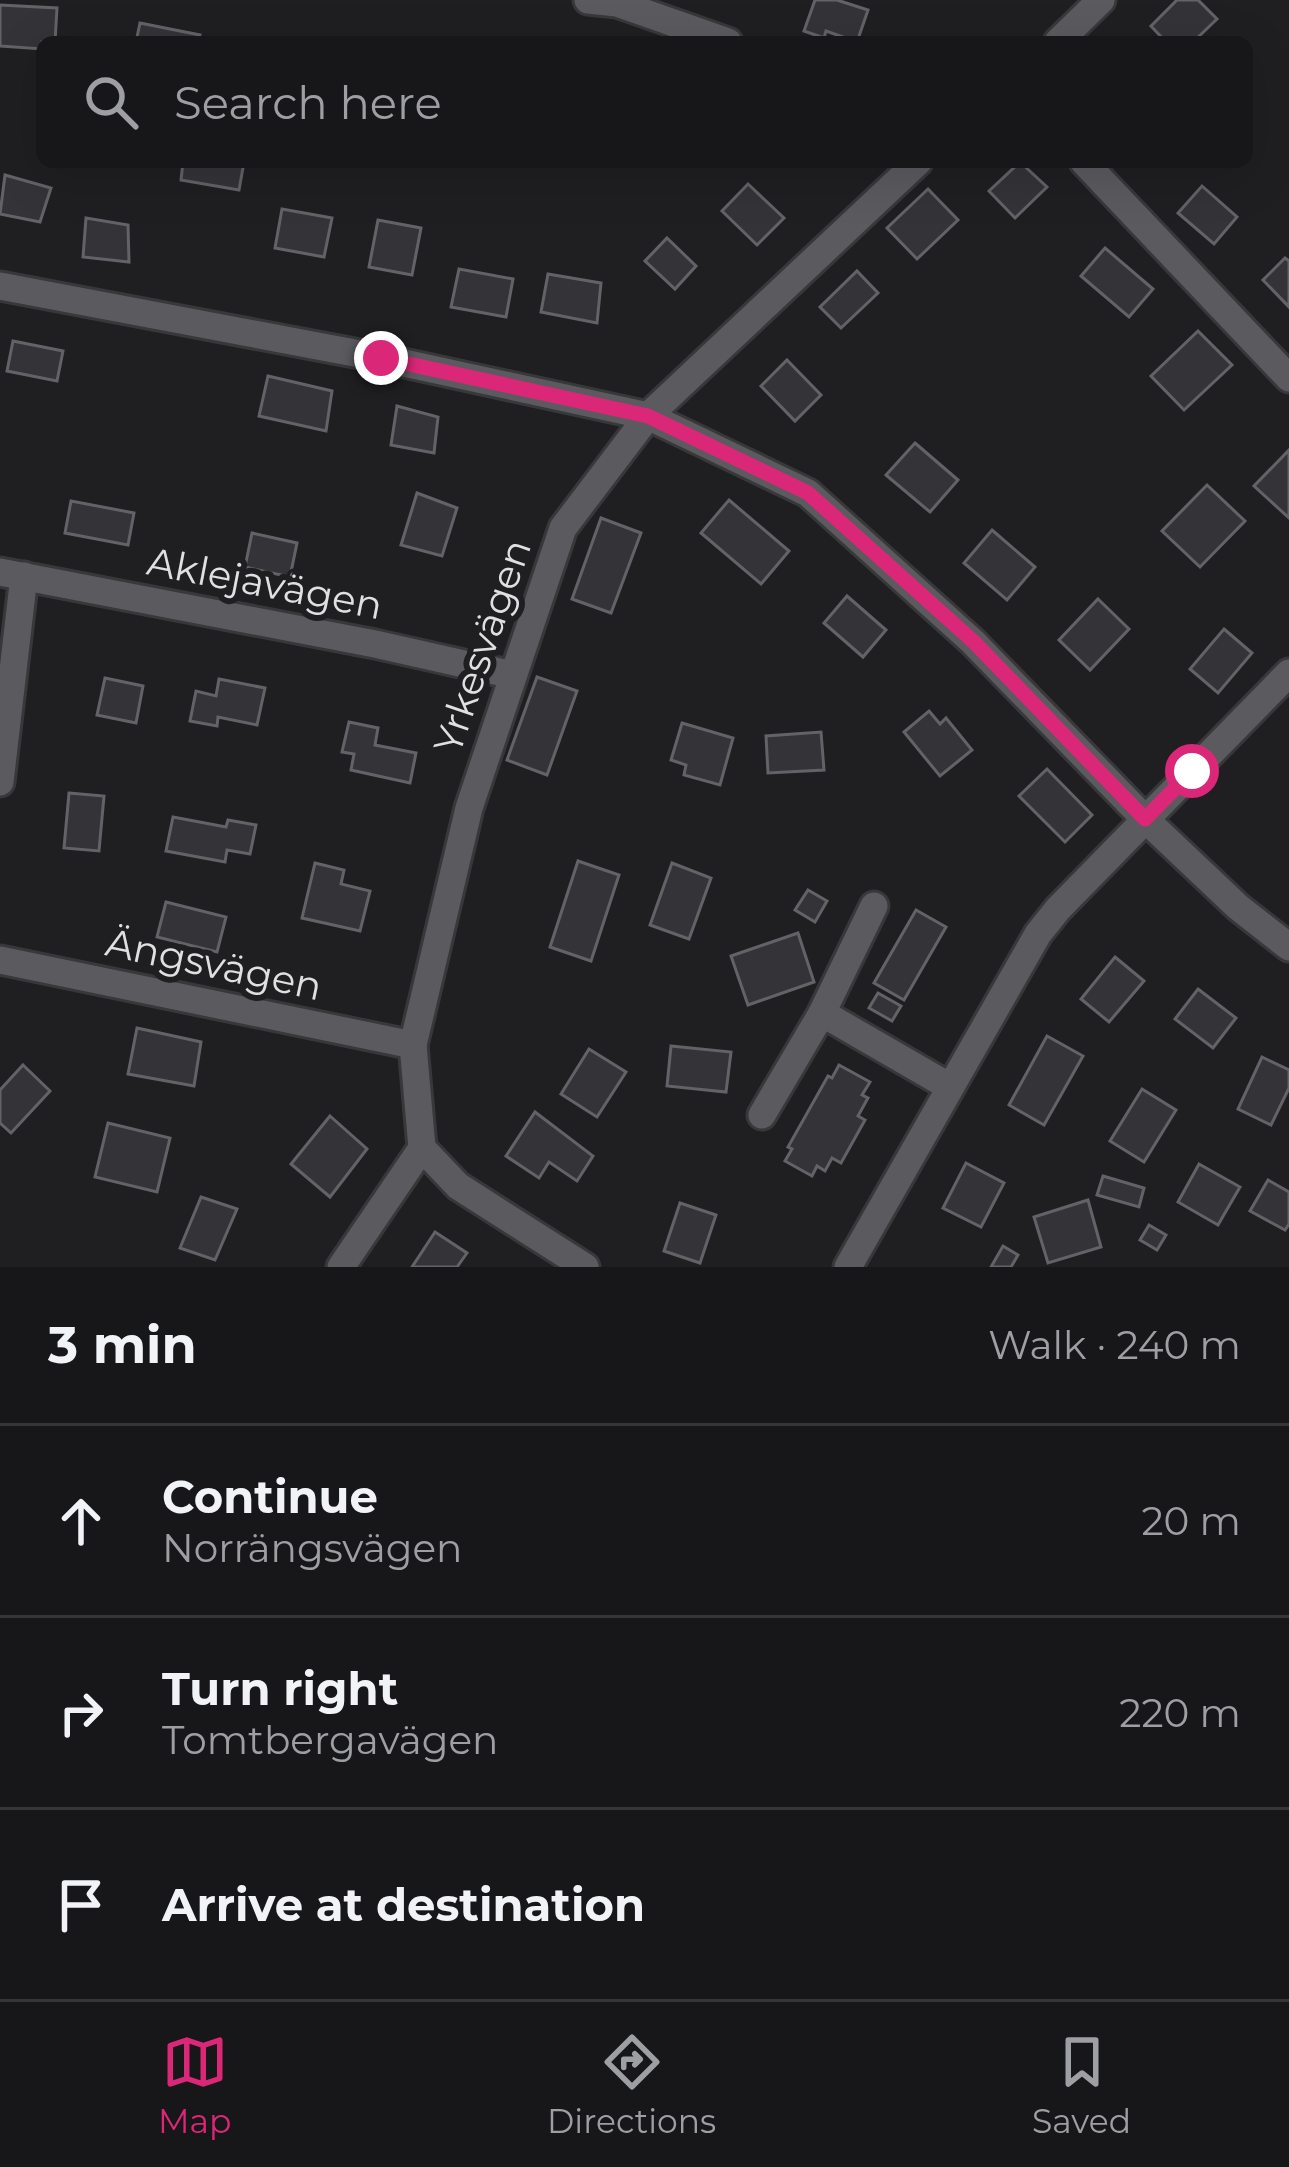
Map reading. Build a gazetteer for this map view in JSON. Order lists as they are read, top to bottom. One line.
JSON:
{"streets":{"street":["Aklejavägen","Yrkesvägen","Ängsvägen"]},"crossings":[["Aklejavägen","Yrkesvägen"],["Yrkesvägen","Ängsvägen"]],"page":{"search":"Search here","heading":["3 min","Walk · 240 m"],"list":[["Continue","Norrängsvägen","20 m"],["Turn right","Tomtbergavägen","220 m"],"Arrive at destination"],"nav":["Map","Directions","Saved"]}}
